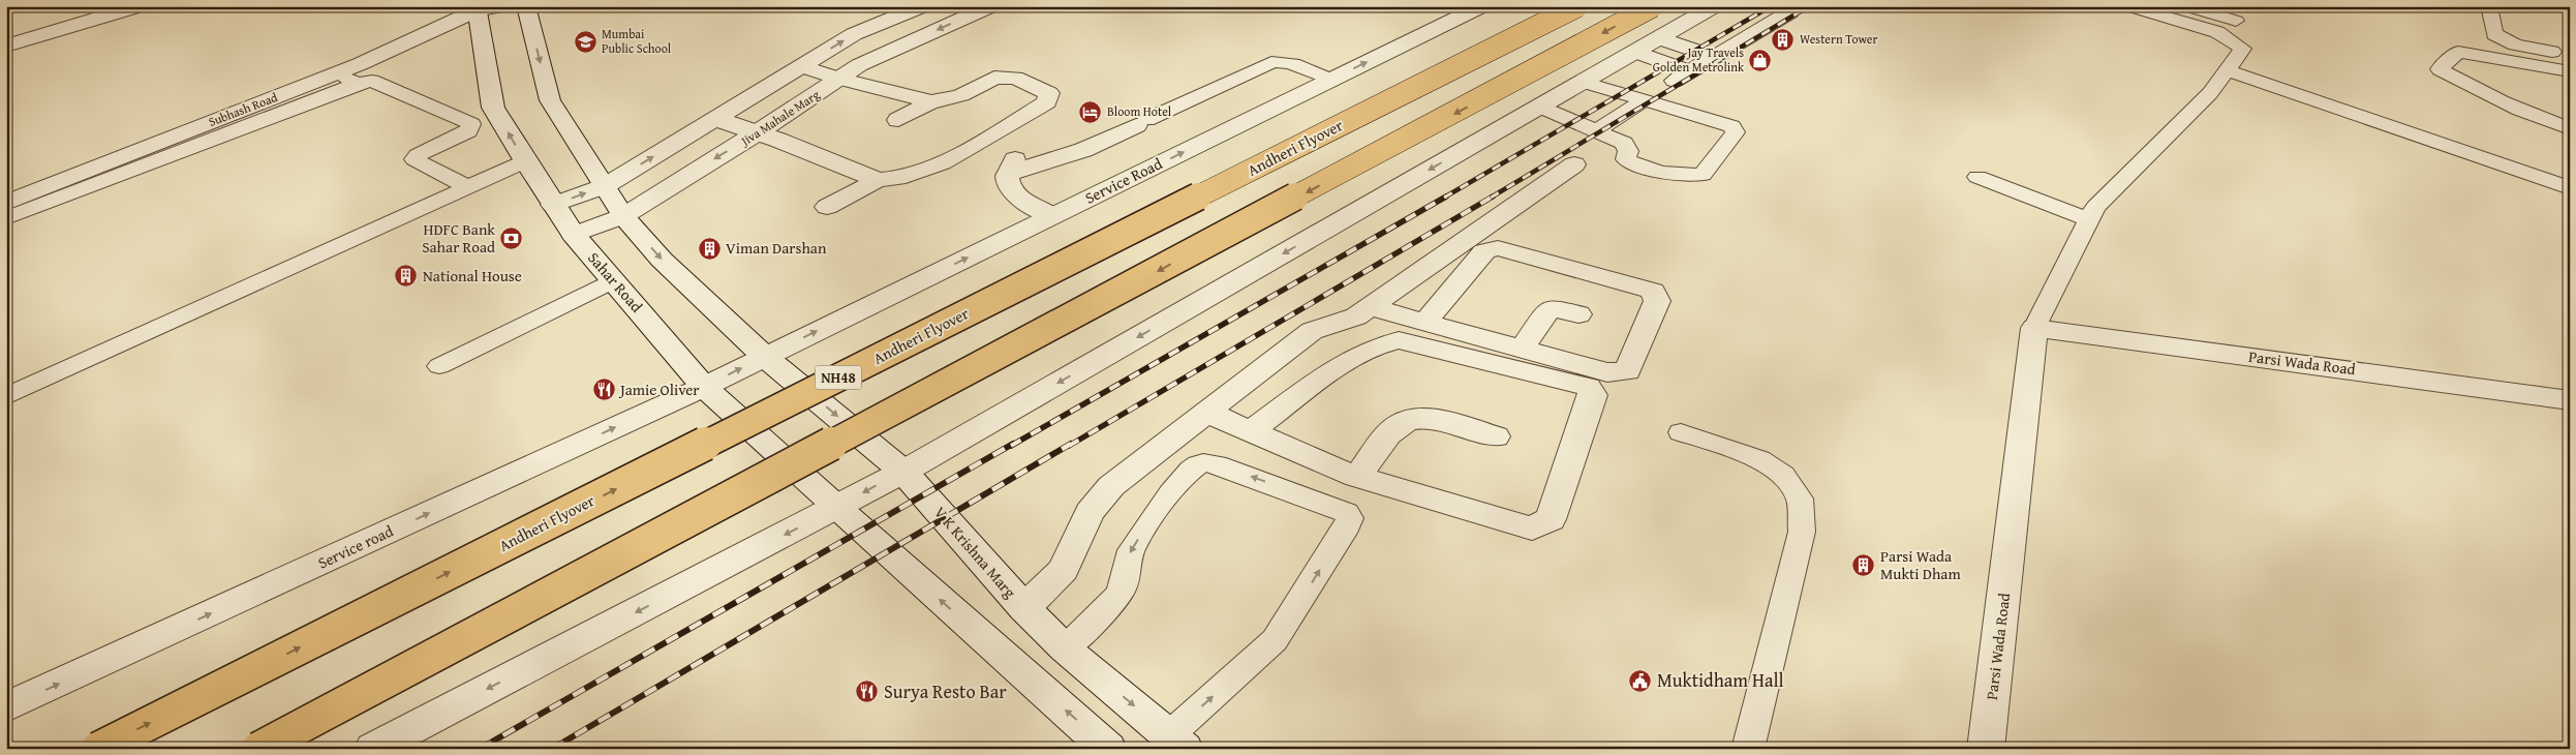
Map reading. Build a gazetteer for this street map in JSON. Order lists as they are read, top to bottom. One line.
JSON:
{"streets":{"highway":["Andheri Flyover","NH48"],"street":["Subhash Road","Jiva Mahale Marg","Service Road","Sahar Road","Parsi Wada Road","Service road","V K Krishna Marg"]},"crossings":[["Subhash Road","Sahar Road"],["Jiva Mahale Marg","Sahar Road"],["Service Road","Service road"],["Service Road","V K Krishna Marg"],["Sahar Road","Service road"],["Service road","V K Krishna Marg"]],"places":{"building":["Western Tower","Viman Darshan","National House","Parsi Wada Mukti Dham"],"school or university":["Mumbai Public School"],"shop":["Jay Travels Golden Metrolink"],"hotel":["Bloom Hotel"],"bank":["HDFC Bank Sahar Road"],"restaurant":["Jamie Oliver","Surya Resto Bar"],"public building":["Muktidham Hall"]}}
